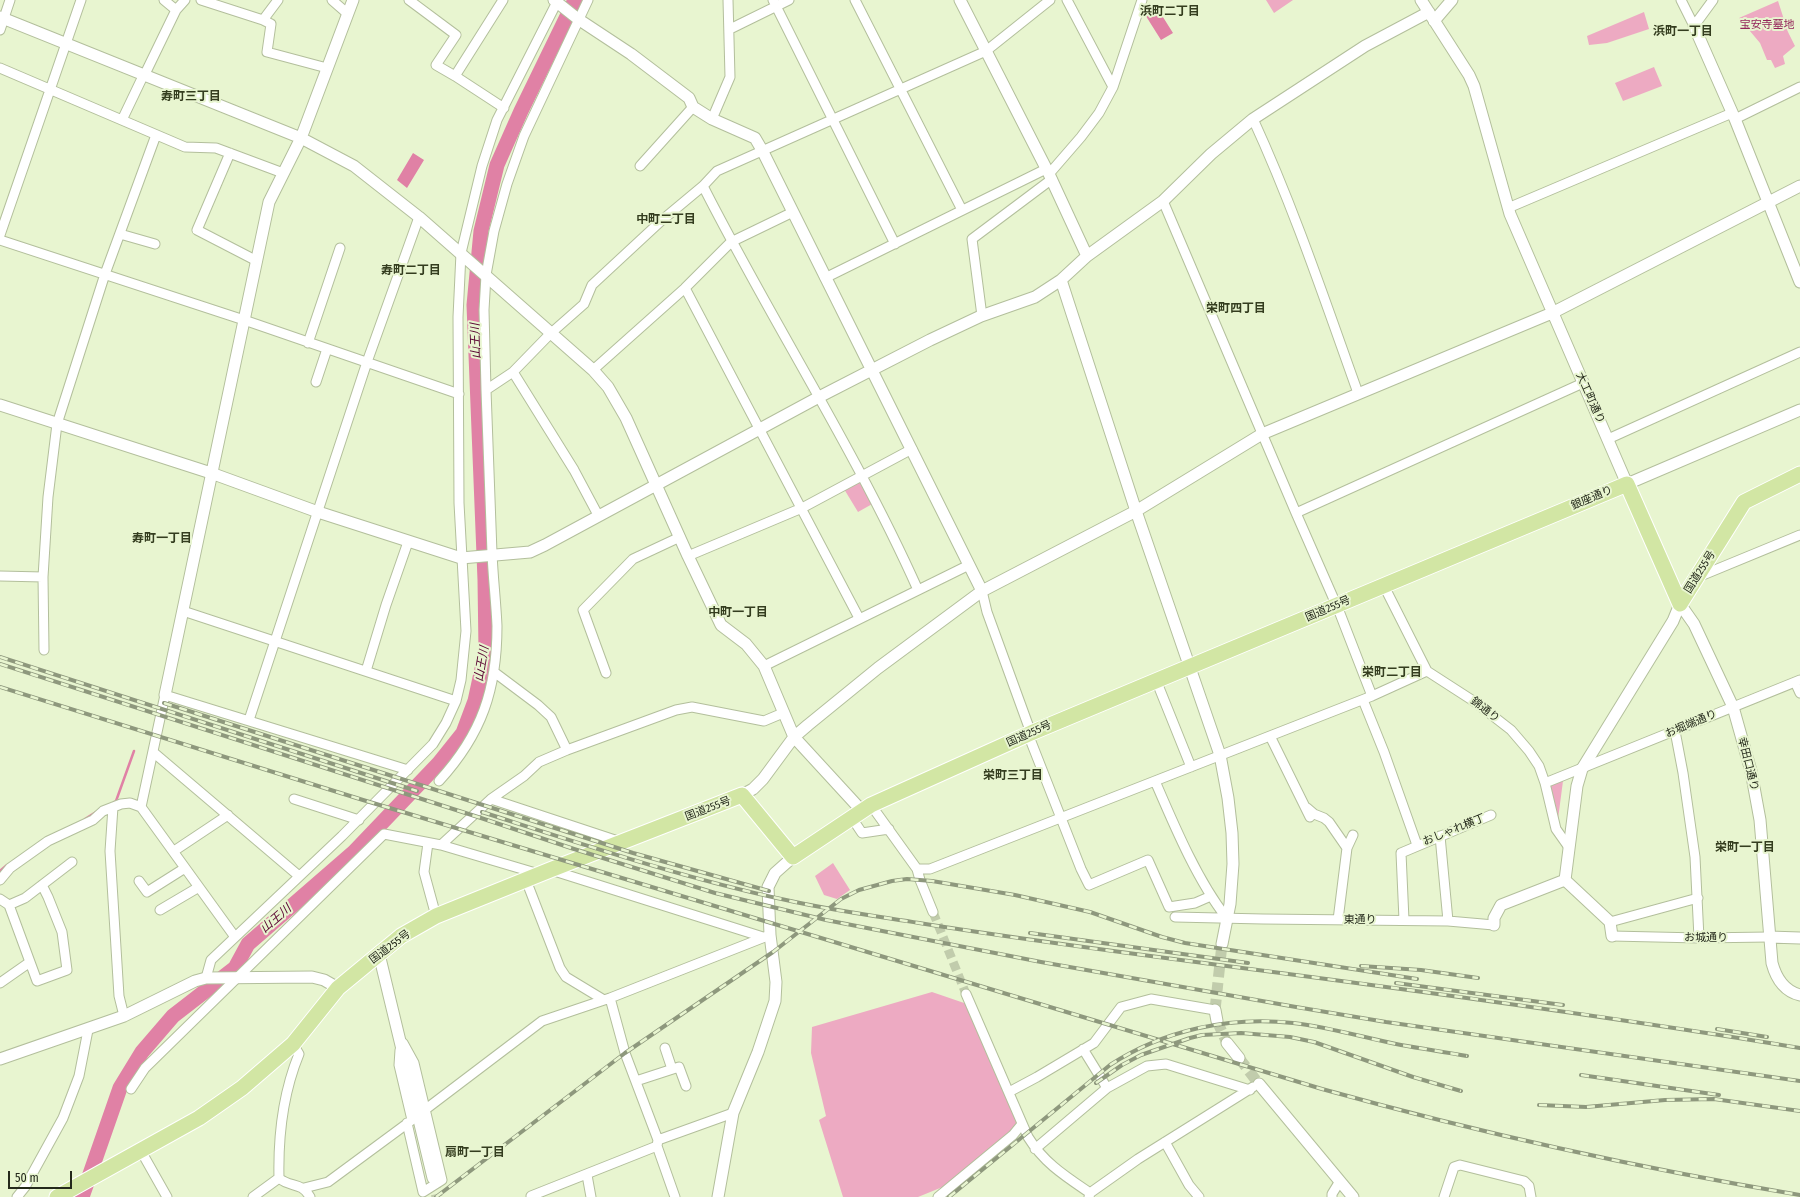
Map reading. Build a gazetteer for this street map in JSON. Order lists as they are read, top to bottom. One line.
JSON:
{"streets":{"highway":["銀座通り","国道255号"],"street":["大工町通り","錦通り","お堀端通り","幸田口通り","おしゃれ横丁","東通り","お城通り"]},"crossings":[["大工町通り","銀座通り"],["大工町通り","国道255号"],["銀座通り","国道255号"],["国道255号","幸田口通り"],["錦通り","お堀端通り"],["お堀端通り","幸田口通り"],["幸田口通り","お城通り"],["おしゃれ横丁","東通り"]],"districts":["浜町二丁目","浜町一丁目","寿町三丁目","中町二丁目","寿町二丁目","栄町四丁目","寿町一丁目","中町一丁目","栄町二丁目","栄町三丁目","栄町一丁目","扇町一丁目"],"water":["山王川"],"parks":["宝安寺墓地"],"scale_bar":"50 m"}
